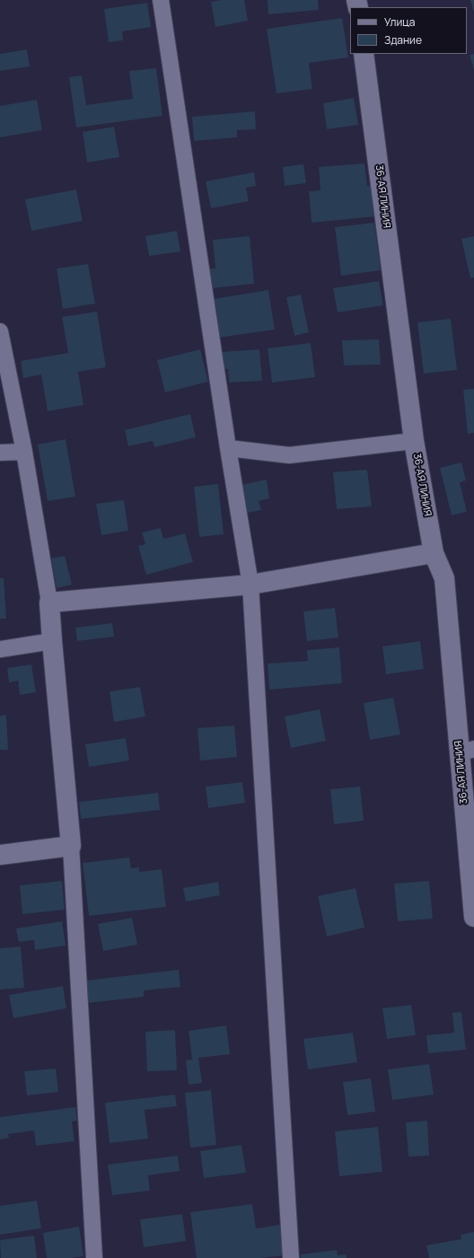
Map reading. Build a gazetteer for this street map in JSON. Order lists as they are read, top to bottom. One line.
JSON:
{"streets":{"street":["36-АЯ ЛИНИЯ"]},"legend":["Улица","Здание"]}
